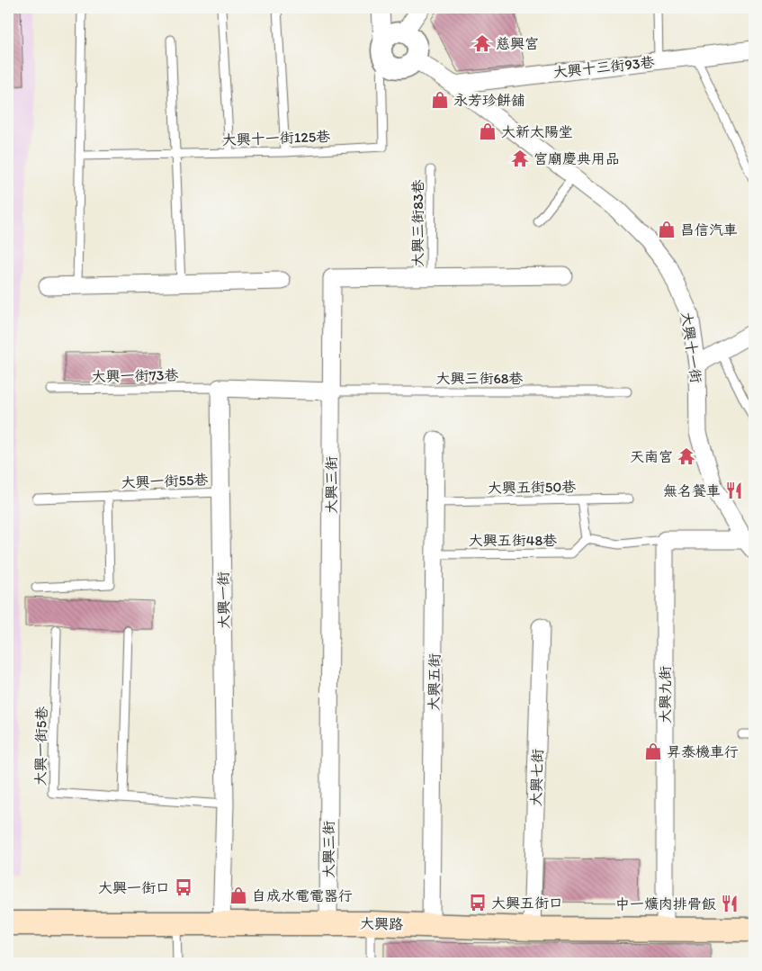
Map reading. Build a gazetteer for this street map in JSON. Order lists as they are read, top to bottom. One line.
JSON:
{"streets":{"main road":["大興路"],"street":["大興十三街93巷","大興十一街","大興三街","大興一街","大興五街","大興九街","大興七街"],"lane":["大興十一街125巷","大興三街83巷","大興一街73巷","大興三街68巷","大興一街55巷","大興五街50巷","大興五街48巷","大興一街5巷"]},"crossings":[["大興十三街93巷","大興十一街"],["大興十一街125巷","大興十一街"],["大興三街83巷","大興三街"],["大興一街73巷","大興一街"],["大興三街68巷","大興三街"],["大興一街55巷","大興一街"],["大興三街","大興路"],["大興五街50巷","大興五街"],["大興五街48巷","大興五街"],["大興一街","大興一街5巷"],["大興一街","大興路"],["大興五街","大興路"],["大興九街","大興路"],["大興七街","大興路"]],"places":{"temple":["慈興宮","宮廟慶典用品","天南宮"],"shop":["永芳珍餅舖","大新太陽堂","昌信汽車","昇泰機車行","自成水電電器行"],"restaurant":["無名餐車","中一爌肉排骨飯"],"bus stop":["大興一街口","大興五街口"]}}
